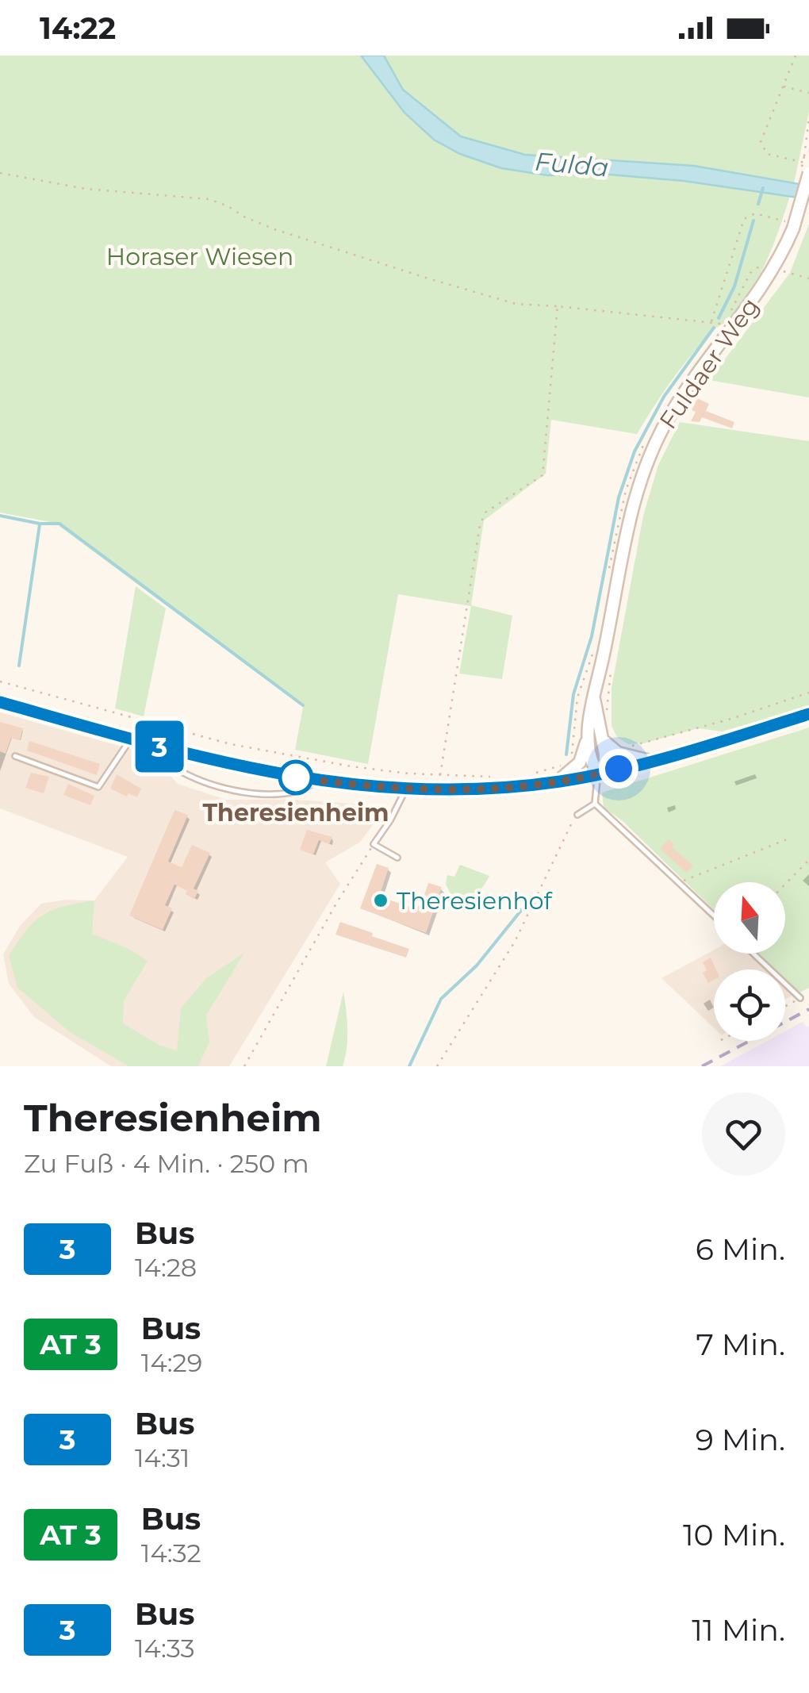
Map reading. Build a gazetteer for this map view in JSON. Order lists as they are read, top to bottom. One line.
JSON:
{"streets":{"main road":["Fuldaer Weg"]},"water":["Fulda"],"parks":["Horaser Wiesen"],"places":["Theresienheim","Theresienhof"],"lines":["bus line 3"],"north":"top","page":{"status":"14:22","on_map":"3","heading":["Theresienheim","Zu Fuß · 4 Min. · 250 m"],"list":[{"mark":"3","name":"Bus","note":"14:28","value":"6 Min."},{"mark":"AT 3","name":"Bus","note":"14:29","value":"7 Min."},{"mark":"3","name":"Bus","note":"14:31","value":"9 Min."},{"mark":"AT 3","name":"Bus","note":"14:32","value":"10 Min."},{"mark":"3","name":"Bus","note":"14:33","value":"11 Min."}]}}
